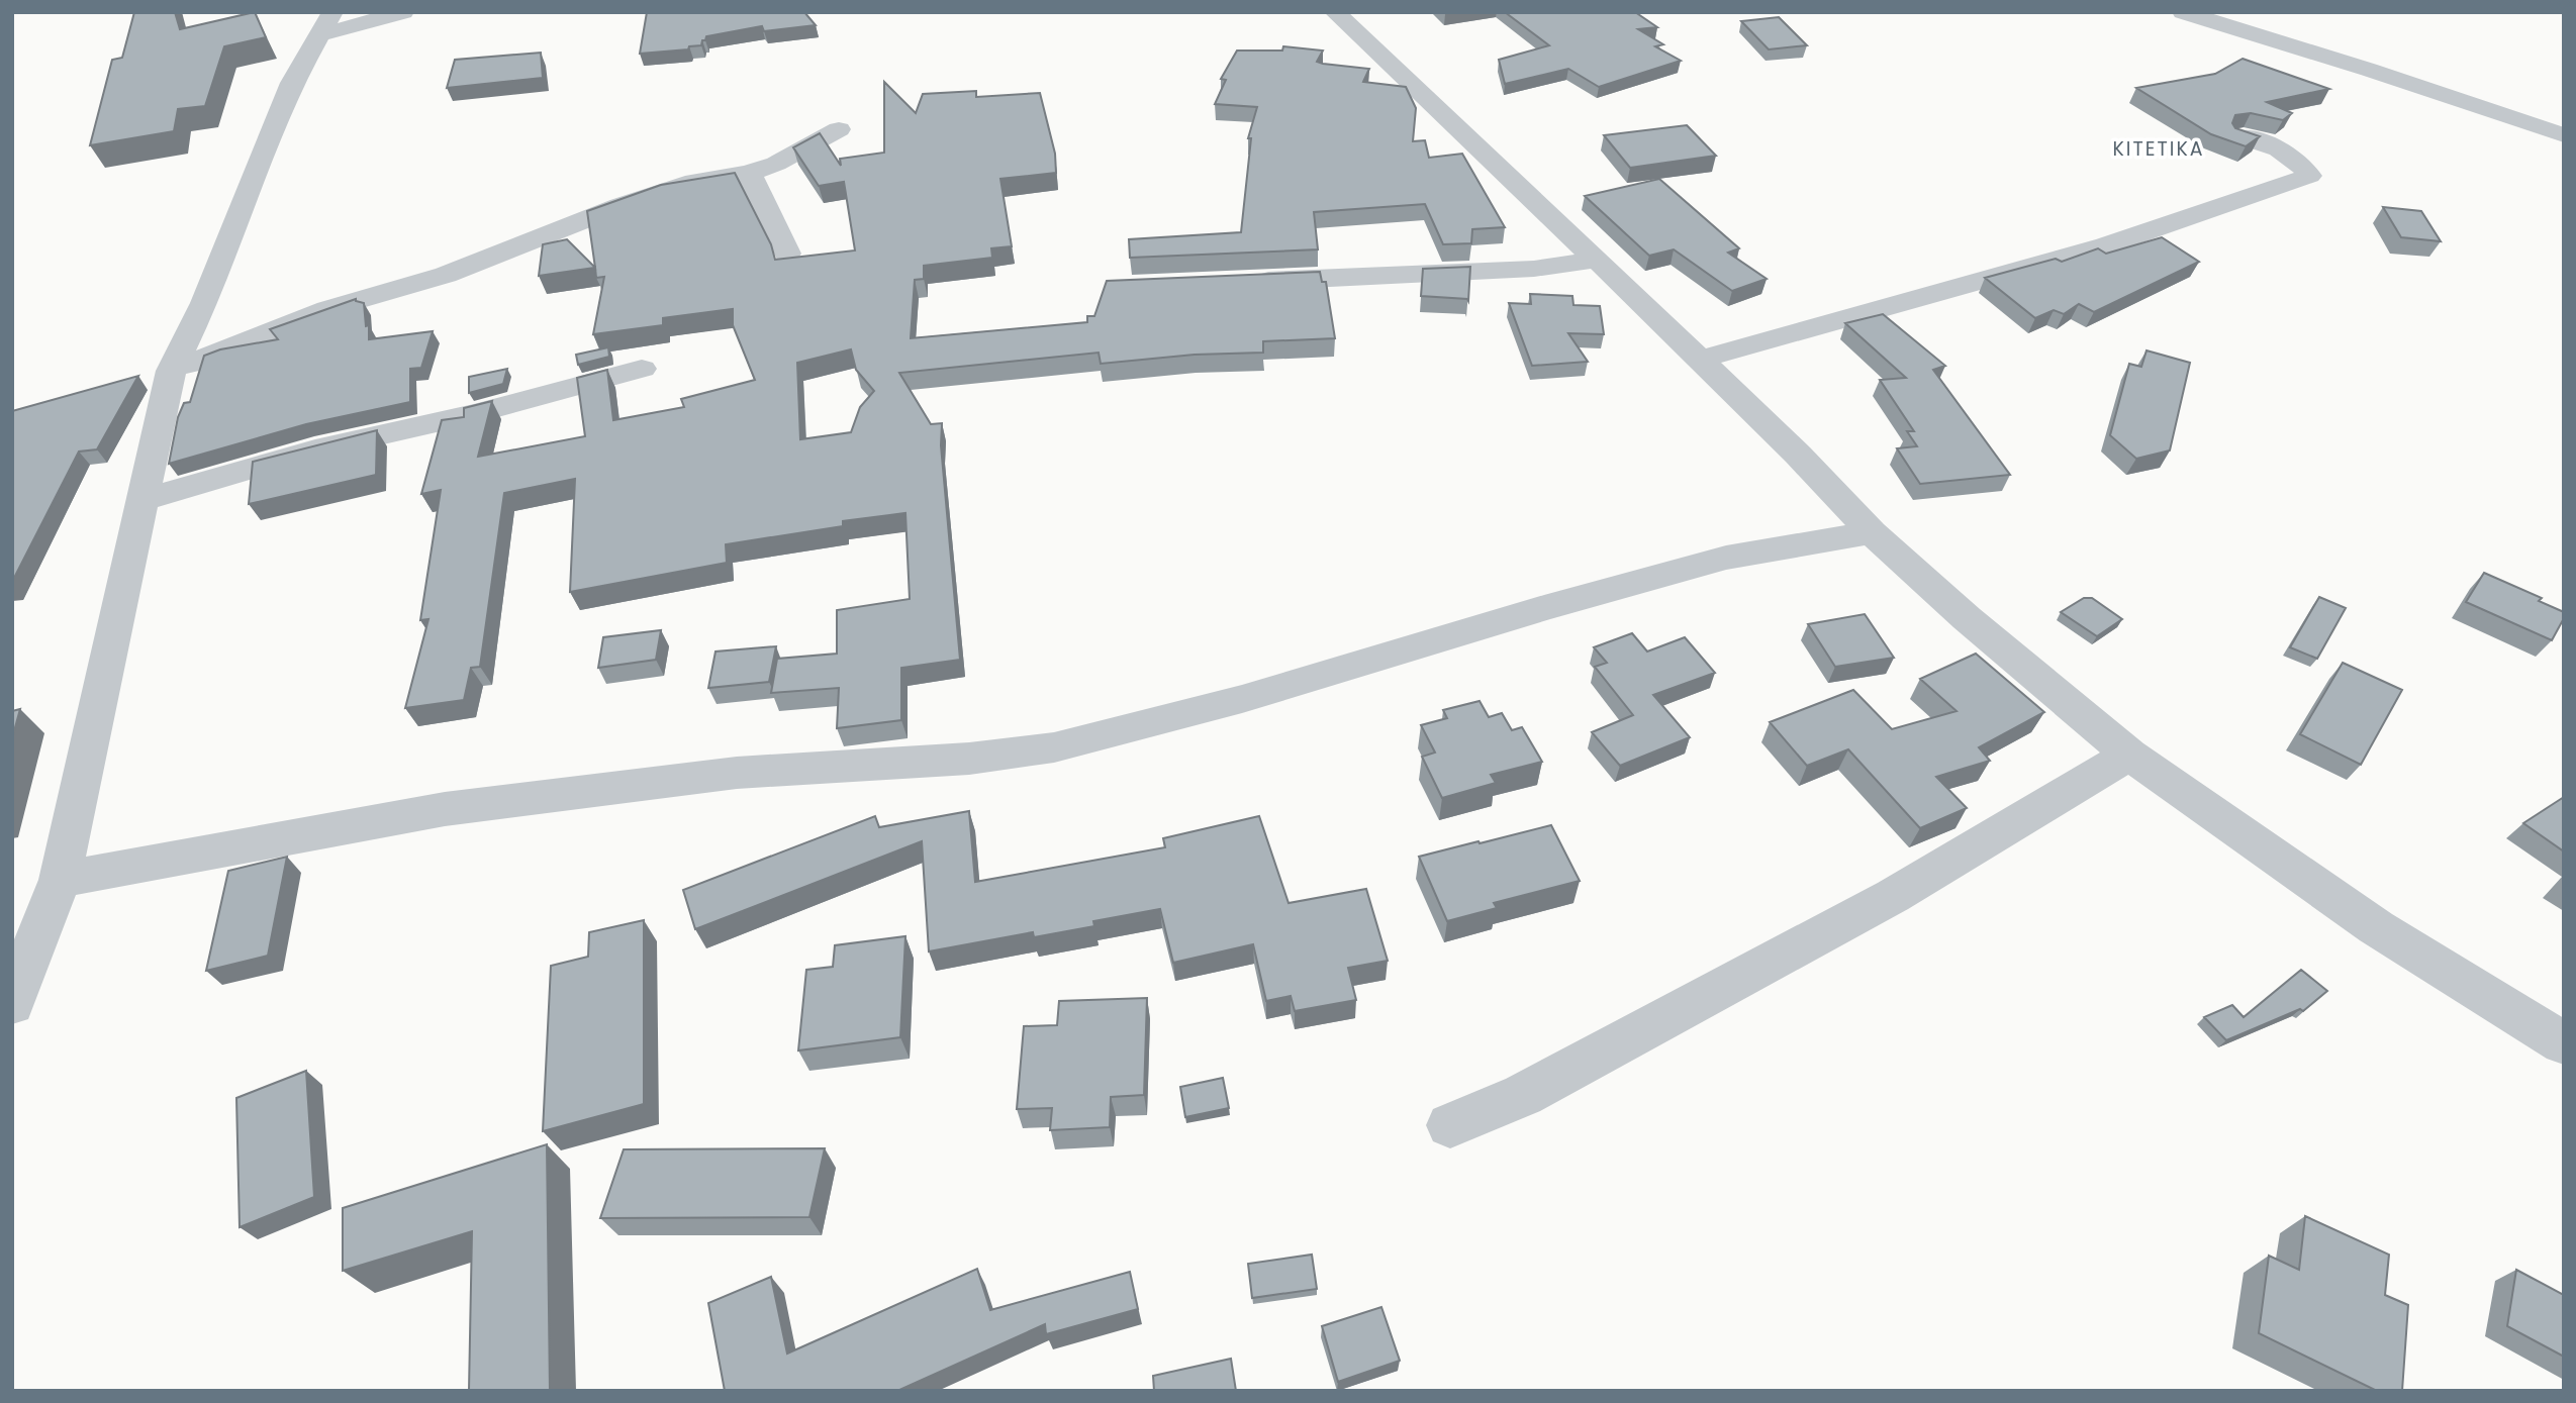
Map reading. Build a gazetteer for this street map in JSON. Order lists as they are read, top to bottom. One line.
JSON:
{"districts":["KITETIKA"]}
